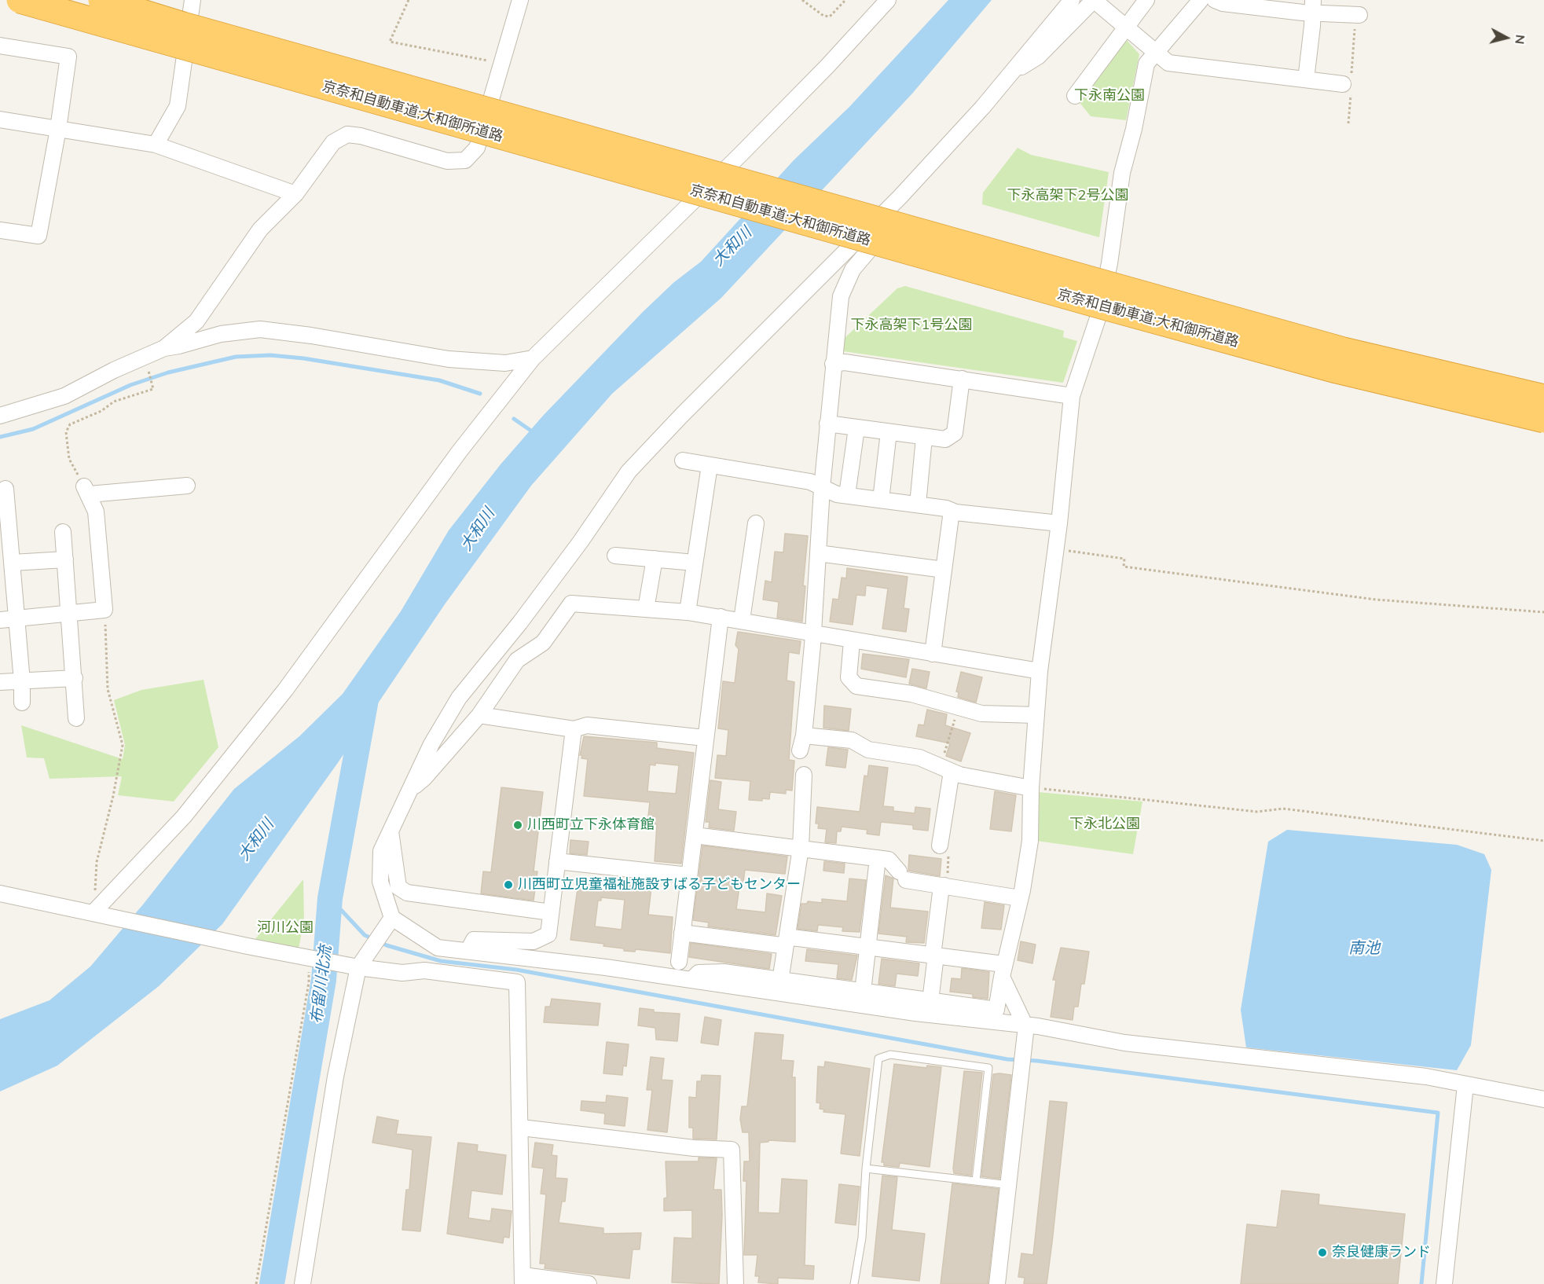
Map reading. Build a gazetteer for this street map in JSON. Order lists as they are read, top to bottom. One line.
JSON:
{"streets":{"highway":["京奈和自動車道;大和御所道路"]},"water":["大和川","南池","布留川北流"],"parks":["下永南公園","下永高架下2号公園","下永高架下1号公園","下永北公園","河川公園"],"places":["川西町立下永体育館","川西町立児童福祉施設すばる子どもセンター","奈良健康ランド"],"north":"right"}
